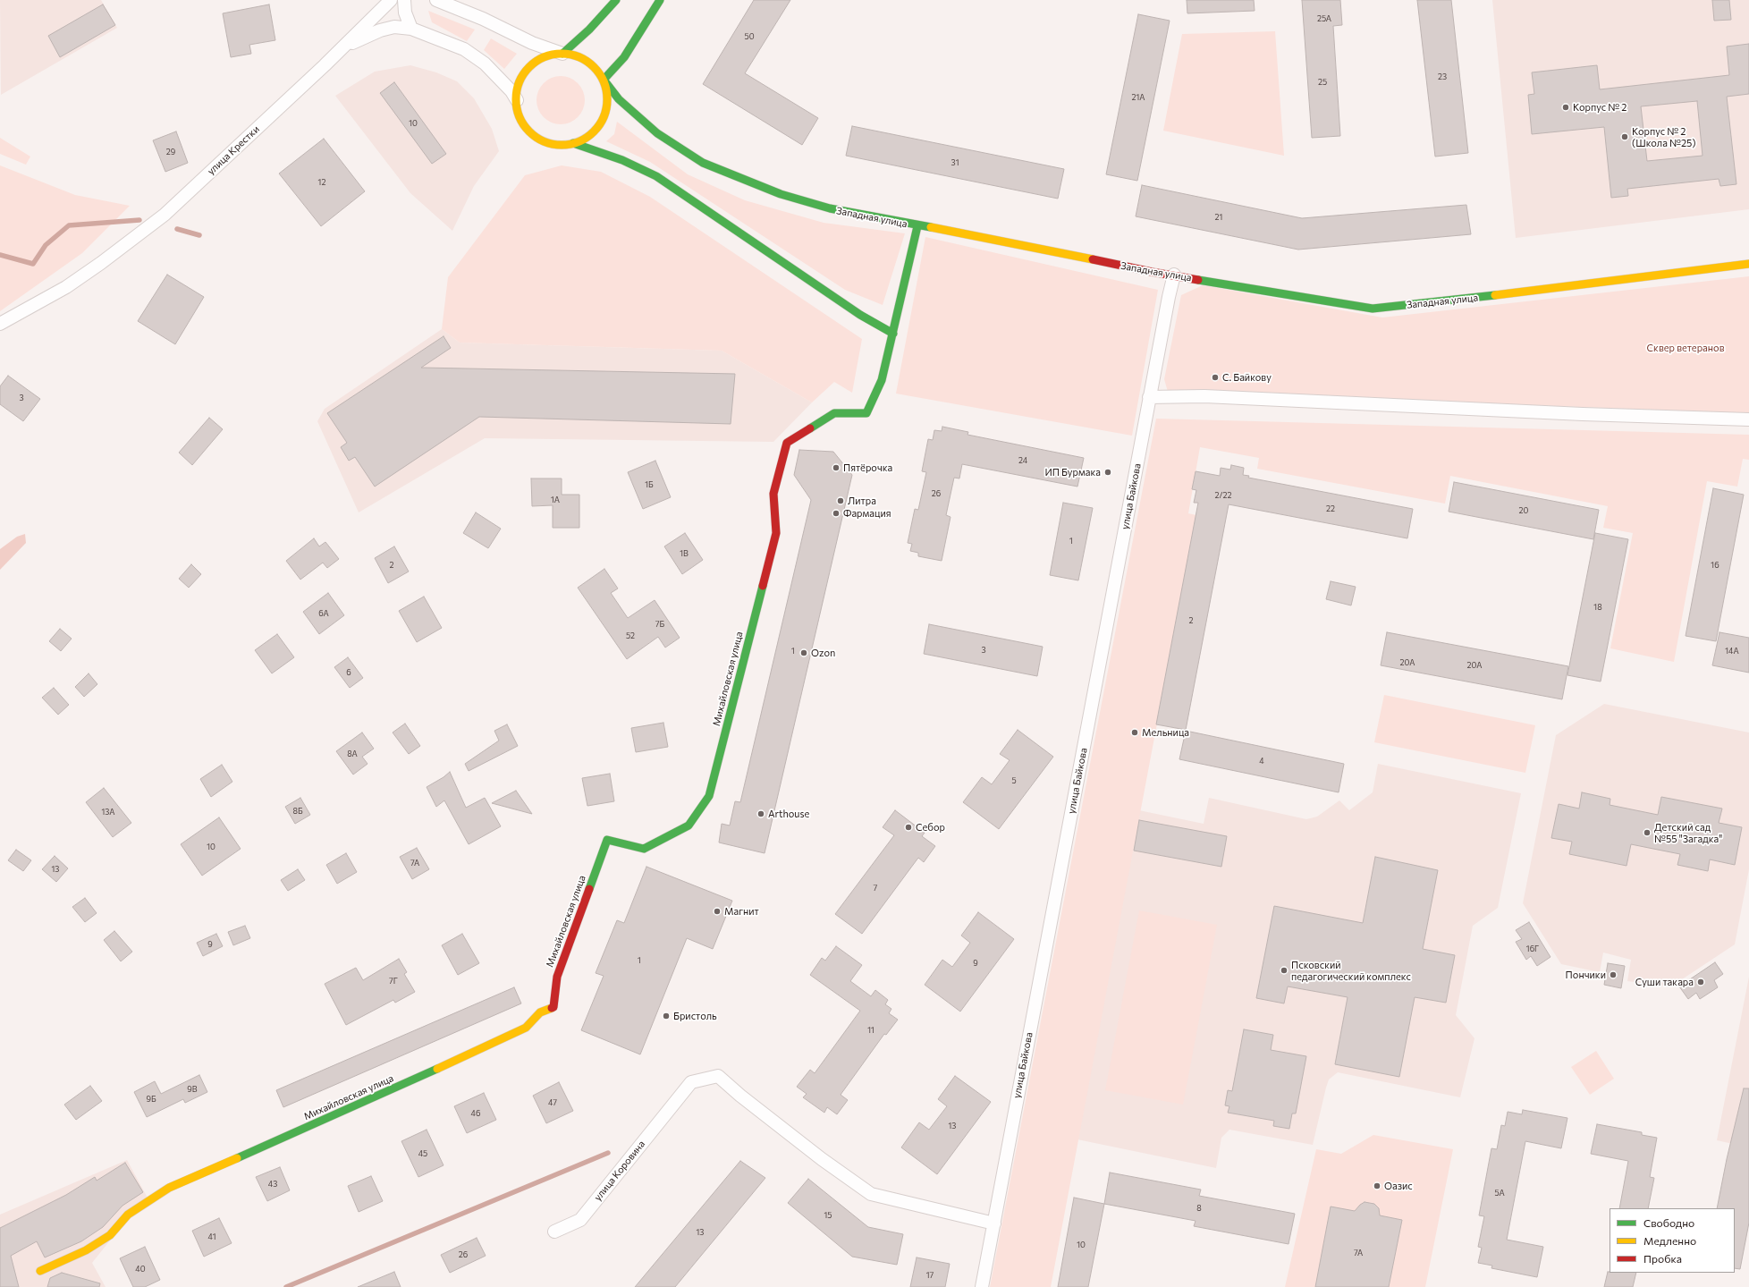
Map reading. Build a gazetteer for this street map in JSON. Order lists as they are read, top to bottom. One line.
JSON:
{"streets":{"street":["улица Крестки","Западная улица","улица Байкова","Михайловская улица","улица Коровина"]},"crossings":[["Западная улица","улица Байкова"],["улица Байкова","улица Коровина"]],"parks":["Сквер ветеранов"],"places":["Корпус № 2","Корпус № 2 (Школа №25)","С. Байкову","Пятёрочка","ИП Бурмака","Литра","Фармация","Ozon","Мельница","Arthouse","Себор","Детский сад №55 \"Загадка\"","Магнит","Псковский педагогический комплекс","Пончики","Суши такара","Бристоль","Оазис"],"house_numbers":["25А","50","23","25","21А","10","29","31","12","21","3","24","1Б","26","2/22","1А","22","20","1","1В","2","16","18","6А","2","7Б","52","3","1","14А","20А","20А","6","8А","4","5","8Б","13А","10","7А","13","7","9","16Г","1","9","7Г","11","9В","9Б","47","46","13","45","43","5А","8","15","13","41","10","7А","26","40","17"],"legend":["Свободно","Медленно","Пробка"]}
